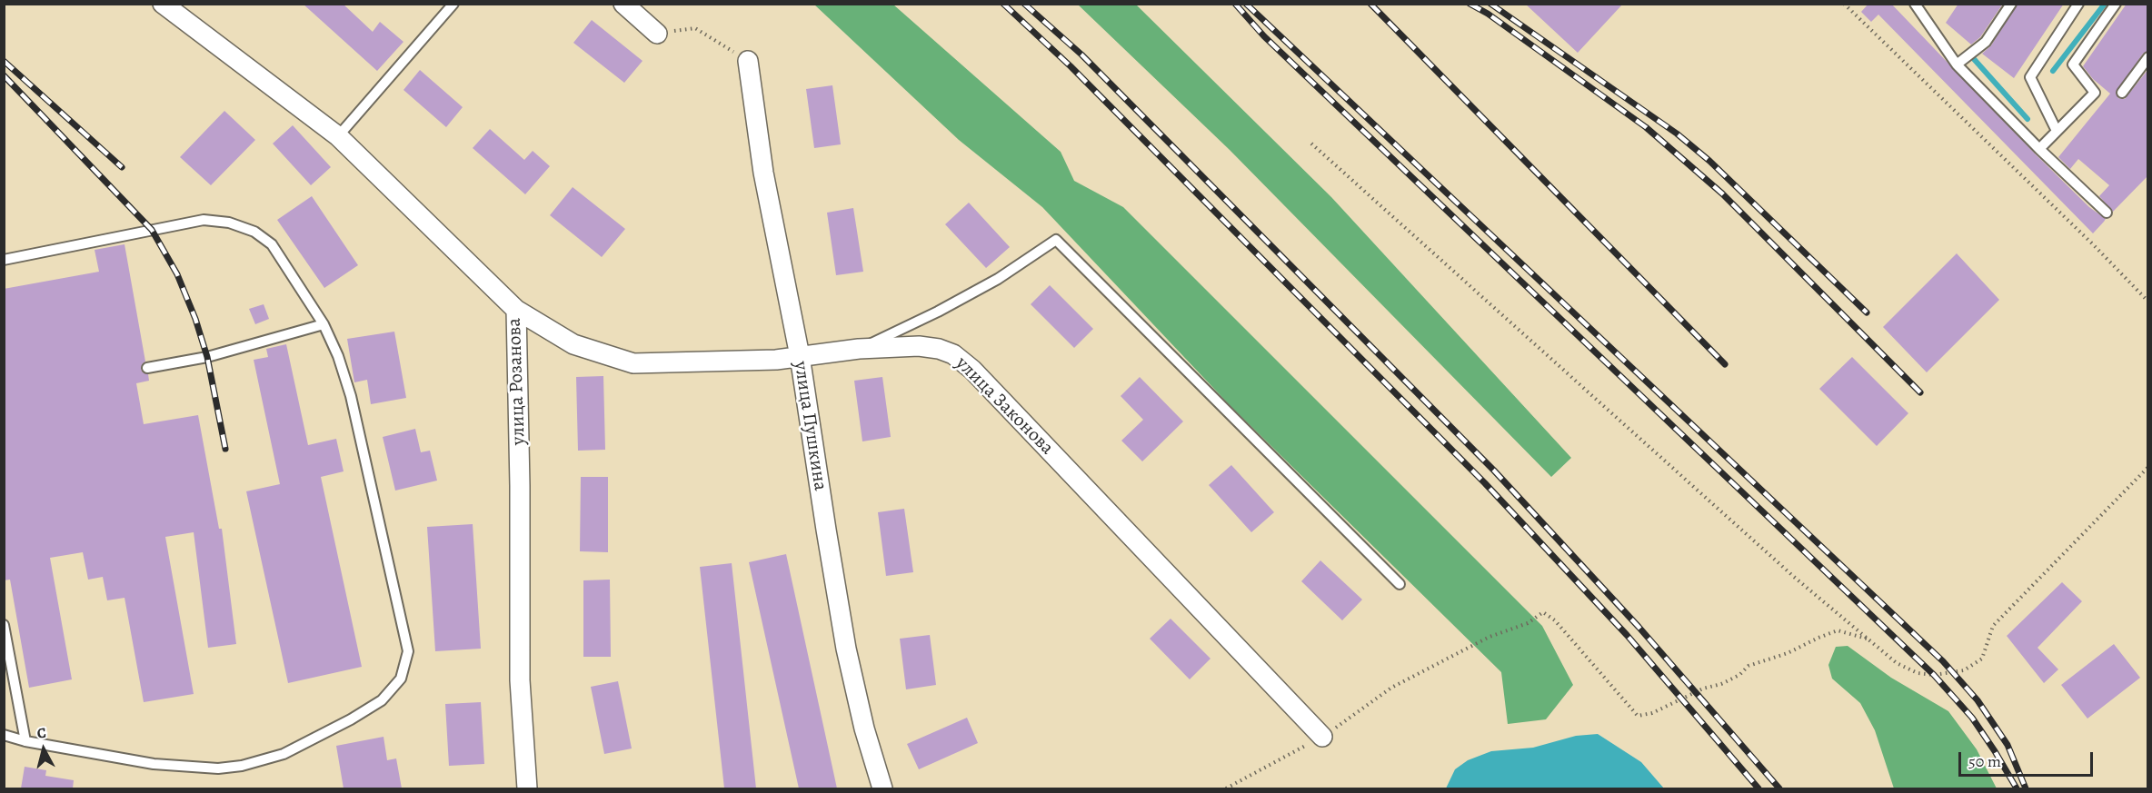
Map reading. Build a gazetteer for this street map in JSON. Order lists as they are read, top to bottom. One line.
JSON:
{"streets":{"street":["улица Розанова","улица Законова","улица Пушкина"]},"crossings":[["улица Розанова","улица Законова"],["улица Законова","улица Пушкина"]],"scale_bar":"50 m","north":"top"}
